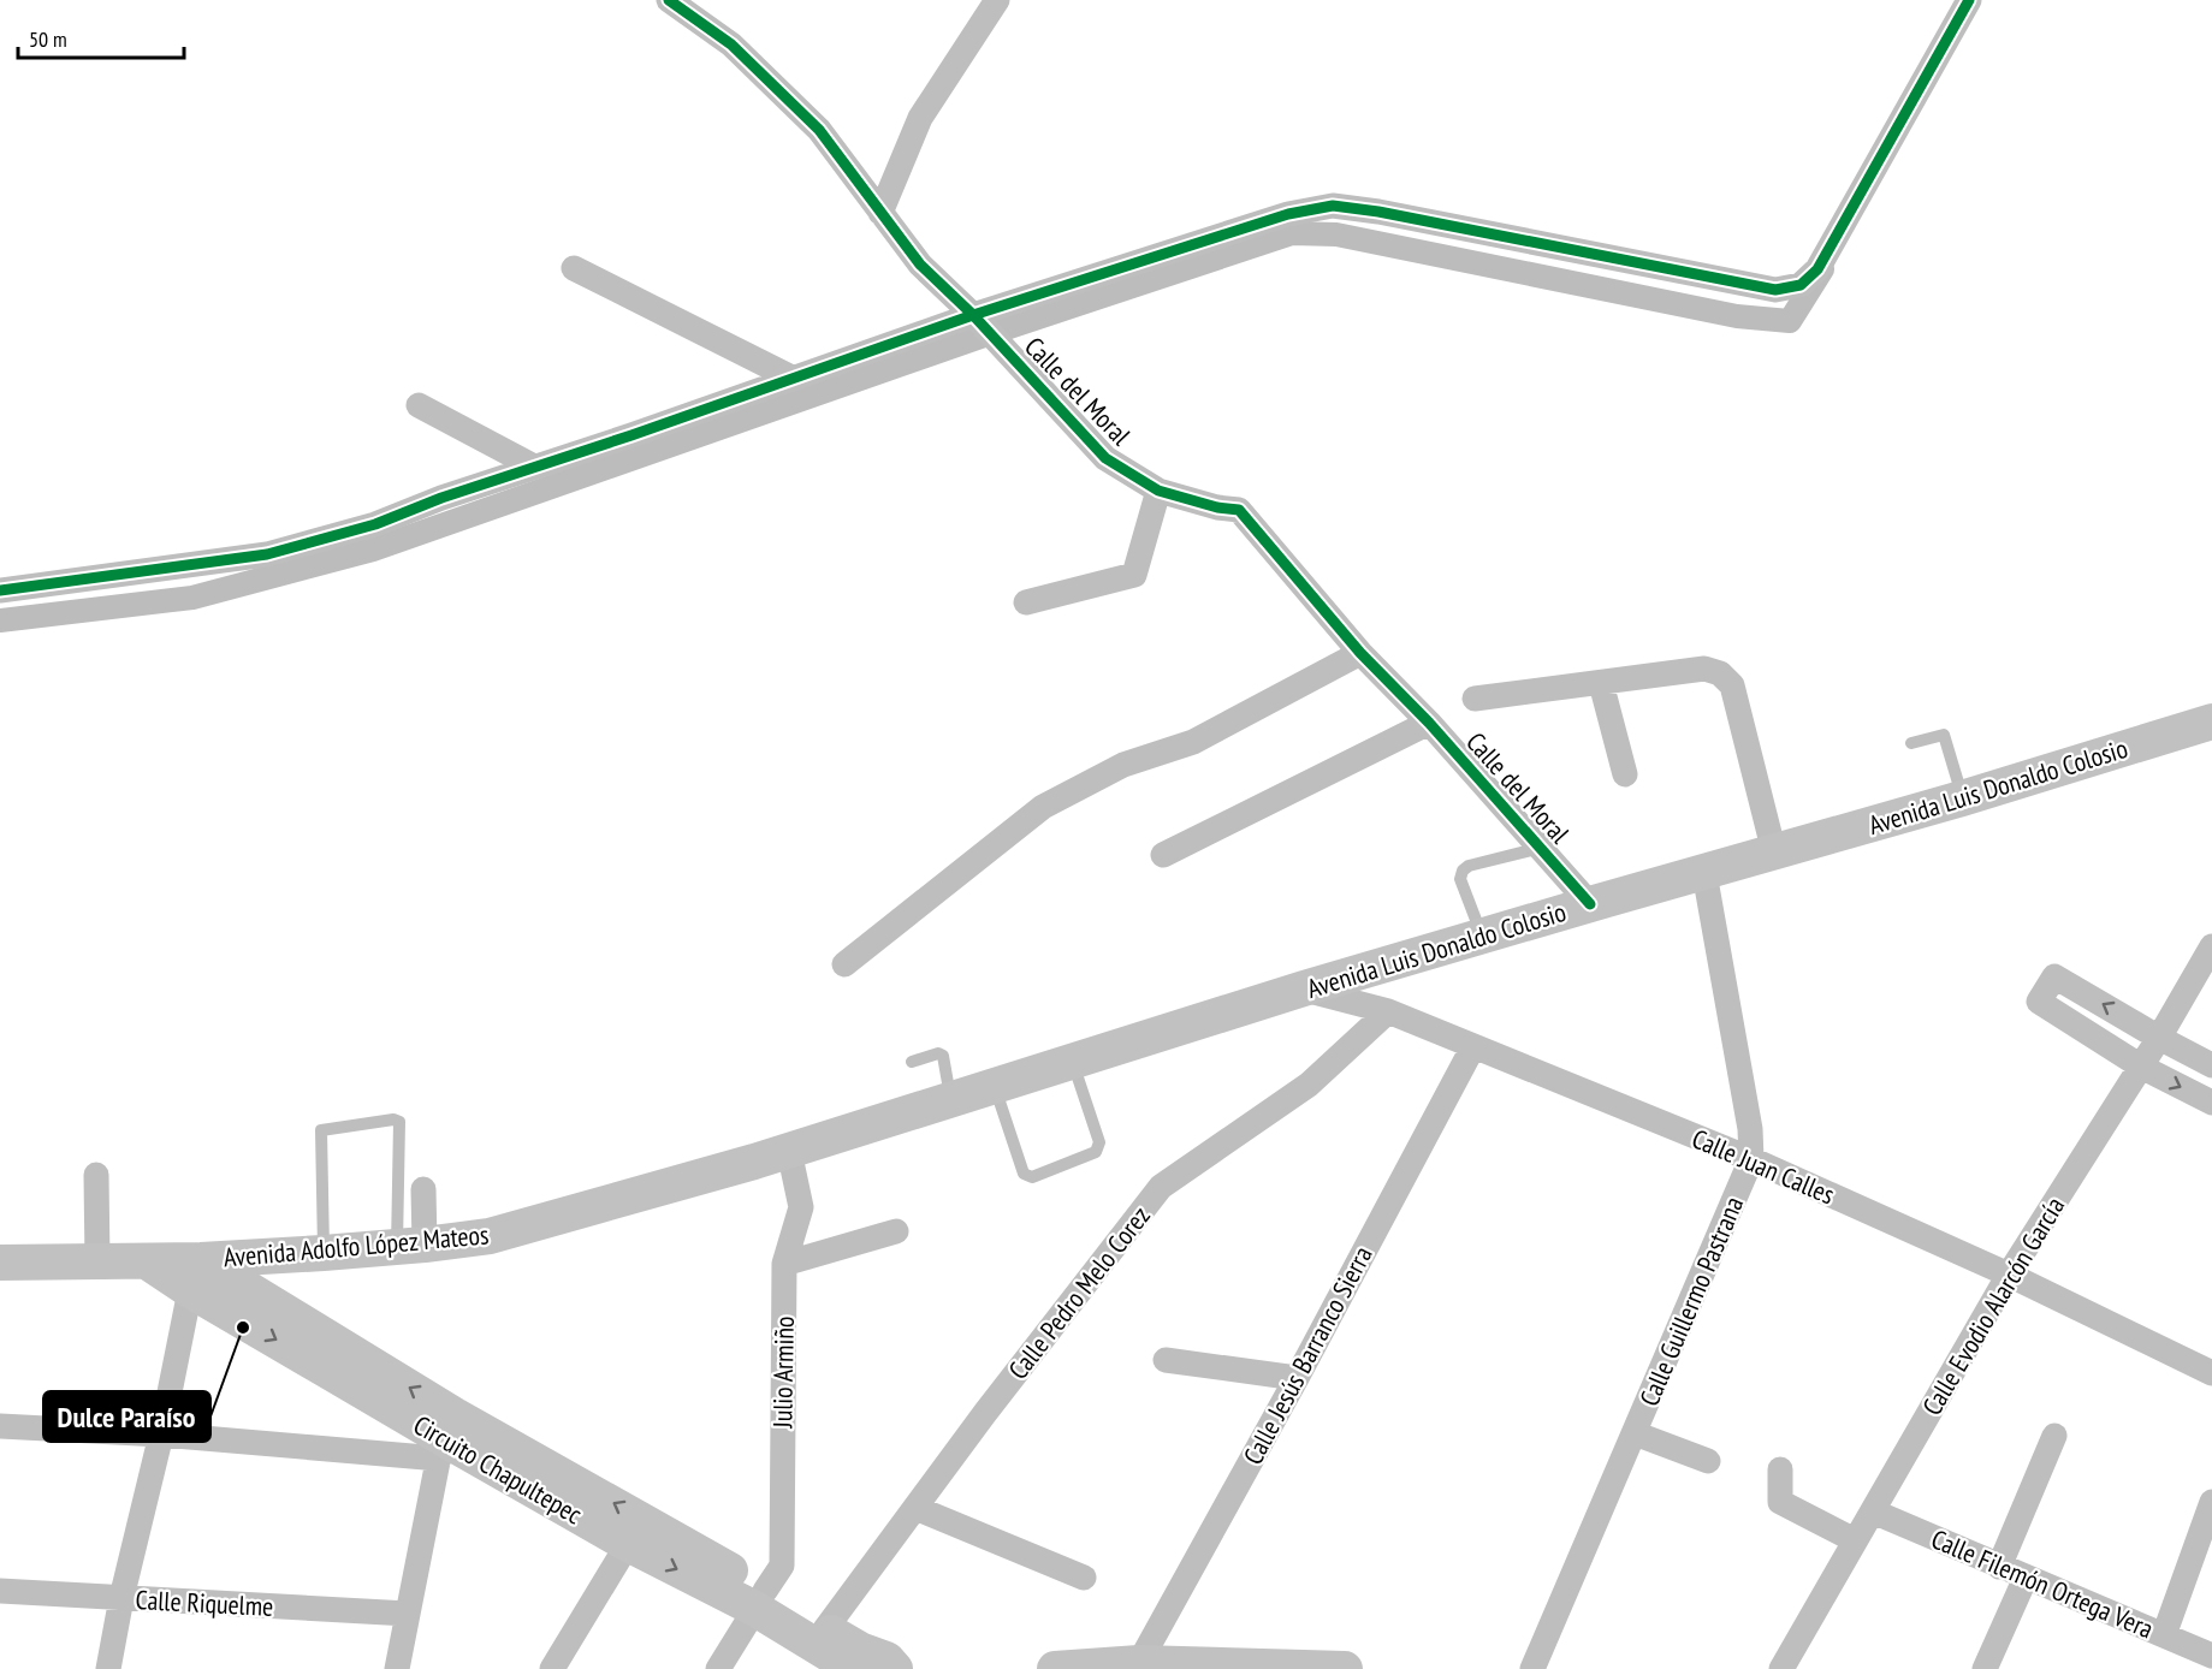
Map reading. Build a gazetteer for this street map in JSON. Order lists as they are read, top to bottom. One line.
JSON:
{"streets":{"main road":["Avenida Luis Donaldo Colosio","Avenida Adolfo López Mateos","Circuito Chapultepec"],"street":["Calle del Moral","Calle Juan Calles","Calle Pedro Melo Corez","Calle Guillermo Pastrana","Calle Evodio Alarcón García","Calle Jesús Barranco Sierra","Julio Armiño","Calle Filemón Ortega Vera","Calle Riquelme"]},"crossings":[["Calle del Moral","Avenida Luis Donaldo Colosio"],["Avenida Luis Donaldo Colosio","Calle Juan Calles"],["Avenida Luis Donaldo Colosio","Avenida Adolfo López Mateos"],["Avenida Luis Donaldo Colosio","Calle Guillermo Pastrana"],["Avenida Luis Donaldo Colosio","Julio Armiño"],["Calle Juan Calles","Calle Pedro Melo Corez"],["Calle Juan Calles","Calle Guillermo Pastrana"],["Calle Juan Calles","Calle Evodio Alarcón García"],["Calle Juan Calles","Calle Jesús Barranco Sierra"],["Avenida Adolfo López Mateos","Julio Armiño"],["Avenida Adolfo López Mateos","Circuito Chapultepec"],["Calle Pedro Melo Corez","Circuito Chapultepec"],["Calle Evodio Alarcón García","Calle Filemón Ortega Vera"],["Julio Armiño","Circuito Chapultepec"]],"places":["Dulce Paraíso"],"scale_bar":"50 m"}
